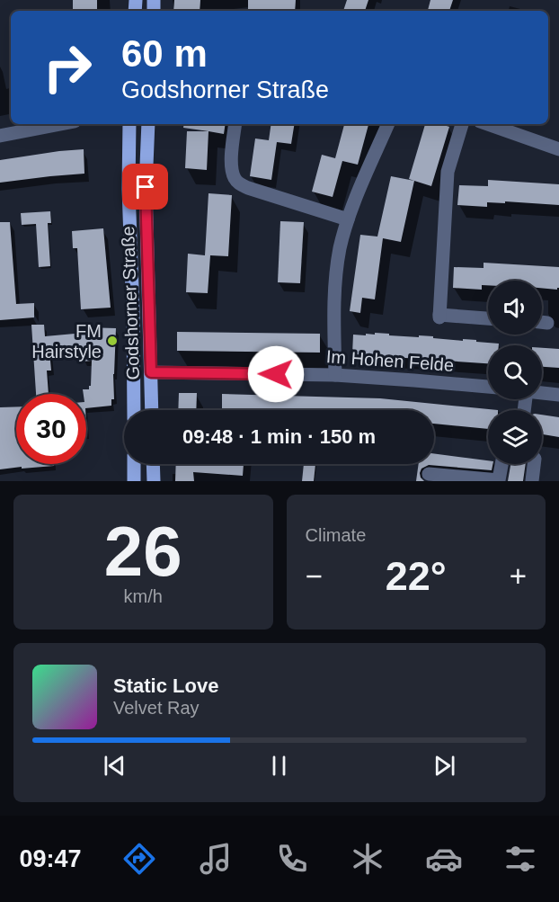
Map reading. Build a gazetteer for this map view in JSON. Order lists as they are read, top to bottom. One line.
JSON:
{"streets":{"main road":["Godshorner Straße"],"street":["Im Hohen Felde"]},"crossings":[["Godshorner Straße","Im Hohen Felde"]],"places":["FM Hairstyle"],"page":{"turn":["60 m","Godshorner Straße"],"limit":"30","trip":"09:48 · 1 min · 150 m","tile":[["26","km/h"],"Climate"],"heat":["−","22°","+"],"song":["Static Love","Velvet Ray"],"tabs":"09:47"}}
